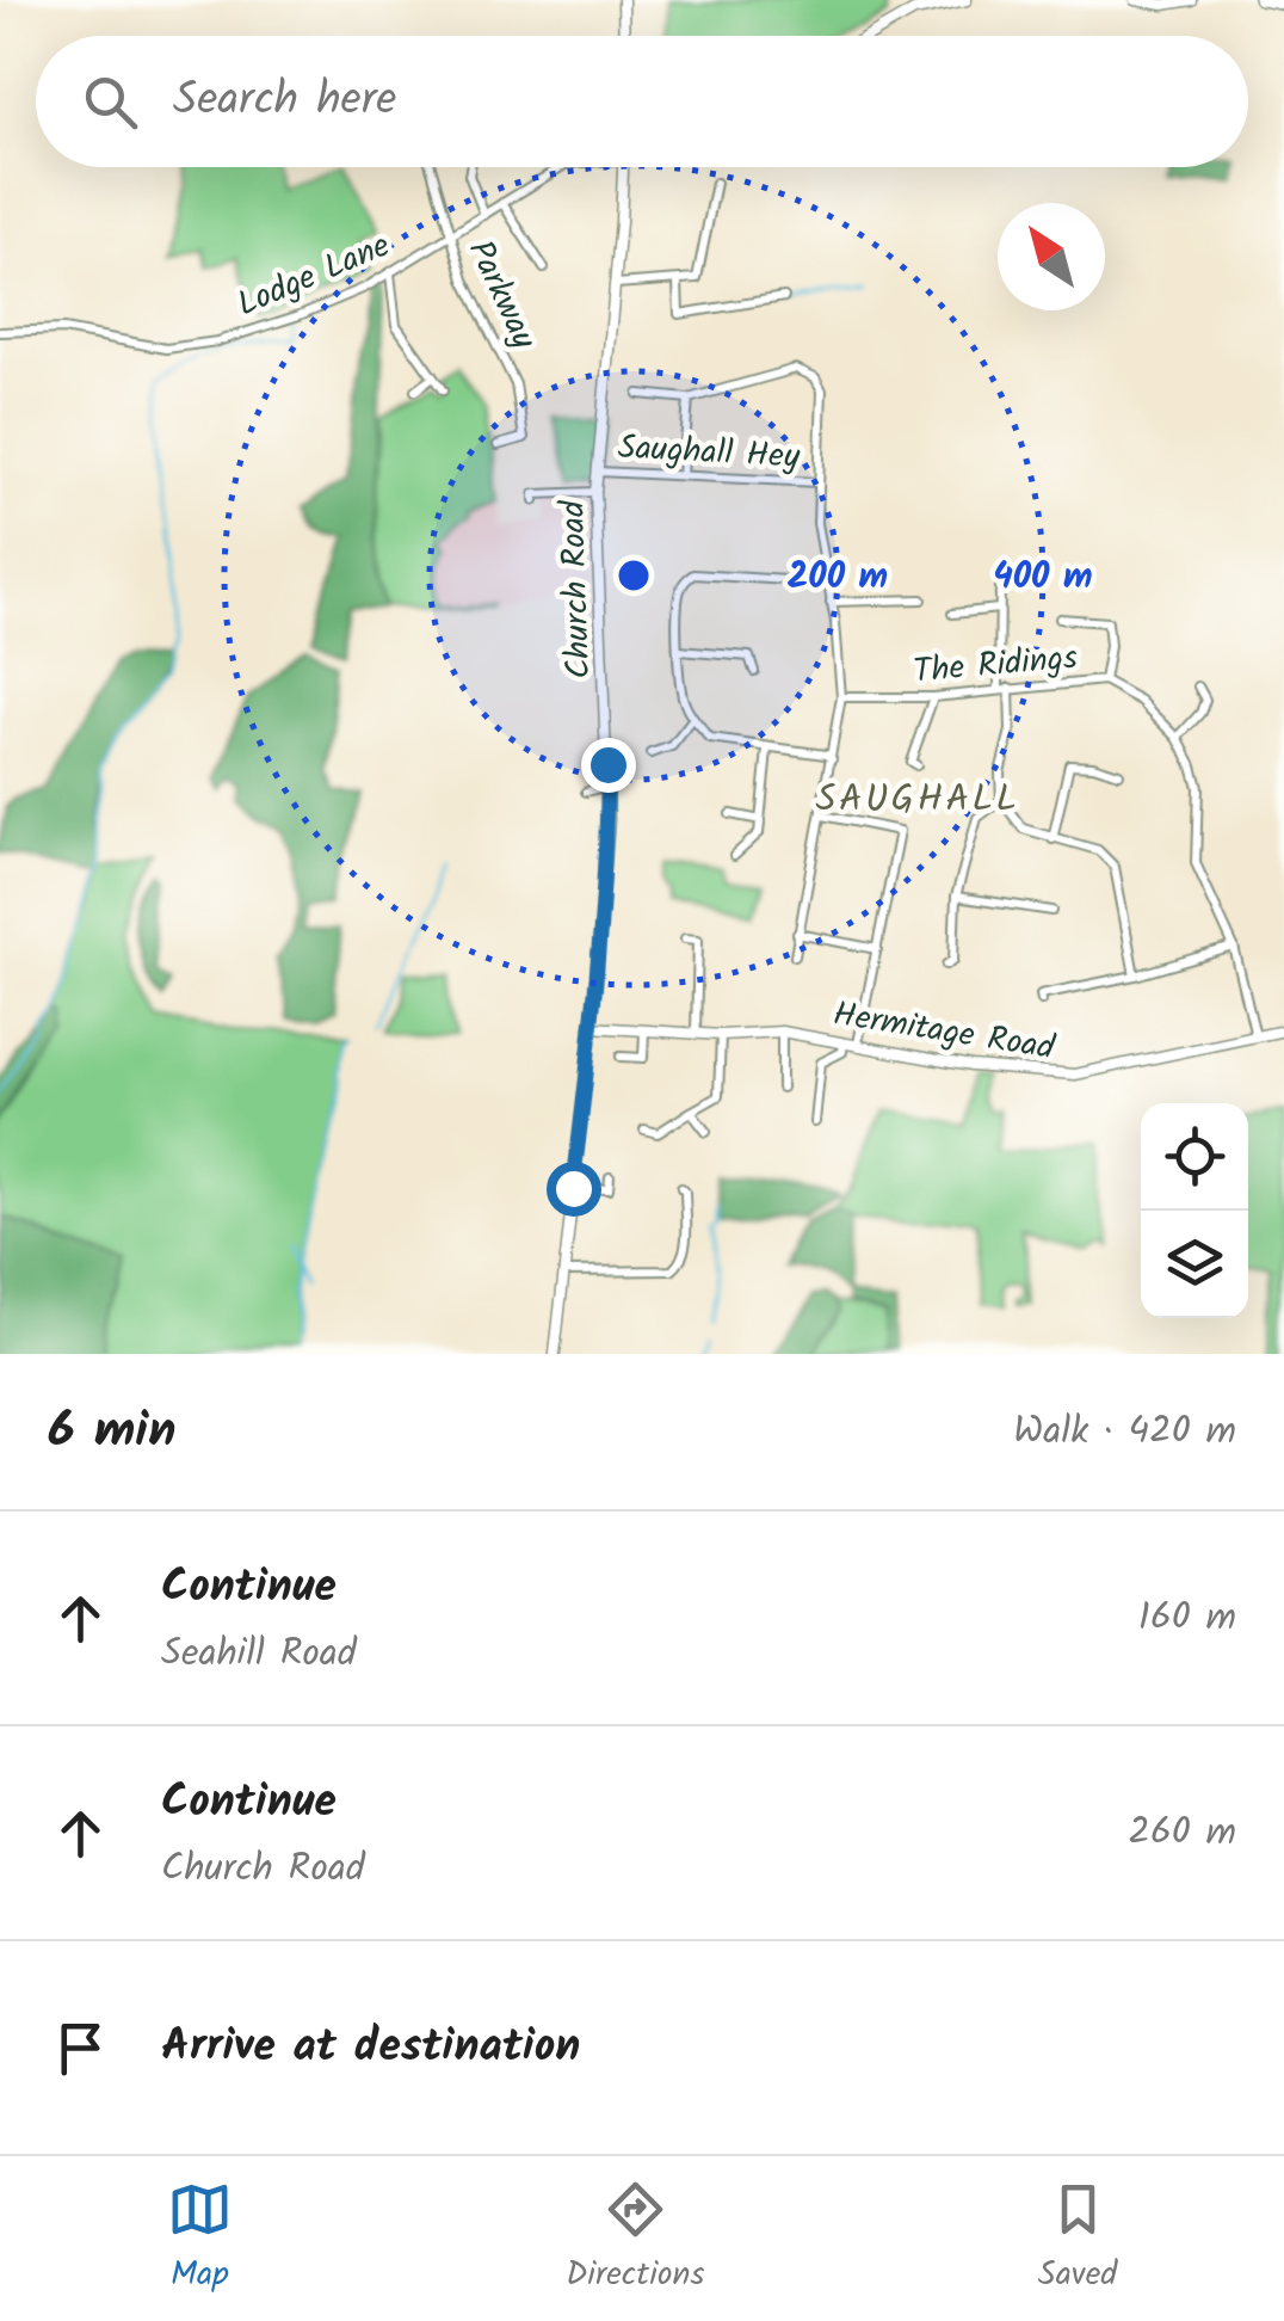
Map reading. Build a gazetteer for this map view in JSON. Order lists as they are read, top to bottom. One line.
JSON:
{"streets":{"street":["Lodge Lane","Parkway","Saughall Hey","Church Road","The Ridings","Hermitage Road"]},"crossings":[["Lodge Lane","Parkway"],["Saughall Hey","Church Road"],["Church Road","Hermitage Road"],["The Ridings","Hermitage Road"]],"districts":["SAUGHALL"],"north":"top left","page":{"search":"Search here","heading":["6 min","Walk · 420 m"],"list":[["Continue","Seahill Road","160 m"],["Continue","Church Road","260 m"],"Arrive at destination"],"nav":["Map","Directions","Saved"]},"rings":["200 m","400 m"]}
